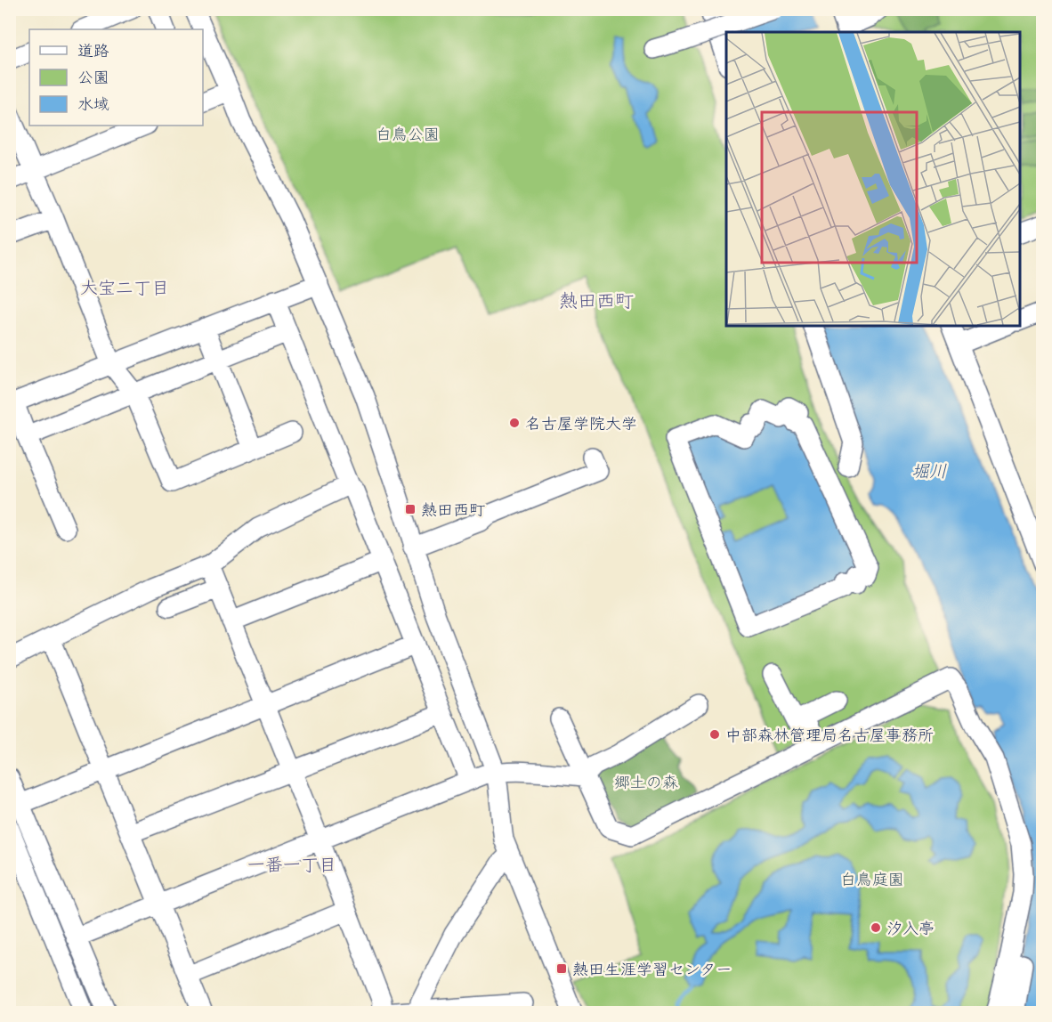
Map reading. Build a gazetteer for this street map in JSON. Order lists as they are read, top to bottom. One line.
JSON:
{"districts":["大宝二丁目","熱田西町","一番一丁目"],"water":["堀川"],"parks":["白鳥公園","郷土の森","白鳥庭園"],"places":{"other":["名古屋学院大学","中部森林管理局名古屋事務所","汐入亭"],"transit":["熱田西町","熱田生涯学習センター"]},"legend":["道路","公園","水域"]}
